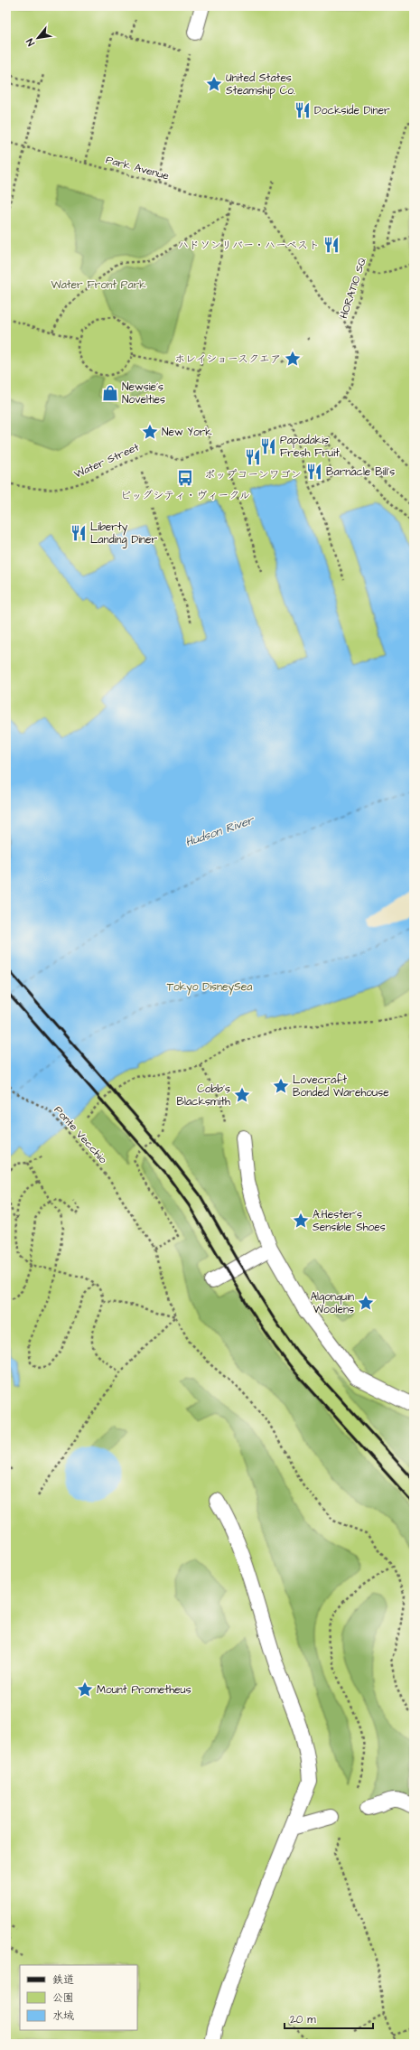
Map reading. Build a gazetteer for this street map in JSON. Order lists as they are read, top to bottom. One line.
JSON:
{"streets":{"path":["Park Avenue","HORATIO SQ","Water Street","Ponte Vecchio"]},"water":["Hudson River"],"parks":["Water Front Park","Tokyo DisneySea"],"places":{"place":["United States Steamship Co.","ホレイショースクエア","New York","Lovecraft Bonded Warehouse","Cobb’s Blacksmith","A.Hester’s Sensible Shoes","Algonquin Woolens","Mount Prometheus"],"restaurant":["Dockside Diner","ハドソンリバー・ハーベスト","Papadakis Fresh Fruit","ポップコーンワゴン","Barnacle Bill's","Liberty Landing Diner"],"shop":["Newsie's Novelties"],"bus stop":["ビッグシティ・ヴィークル"]},"legend":["鉄道","公園","水域"],"scale_bar":"20 m","north":"bottom left"}
